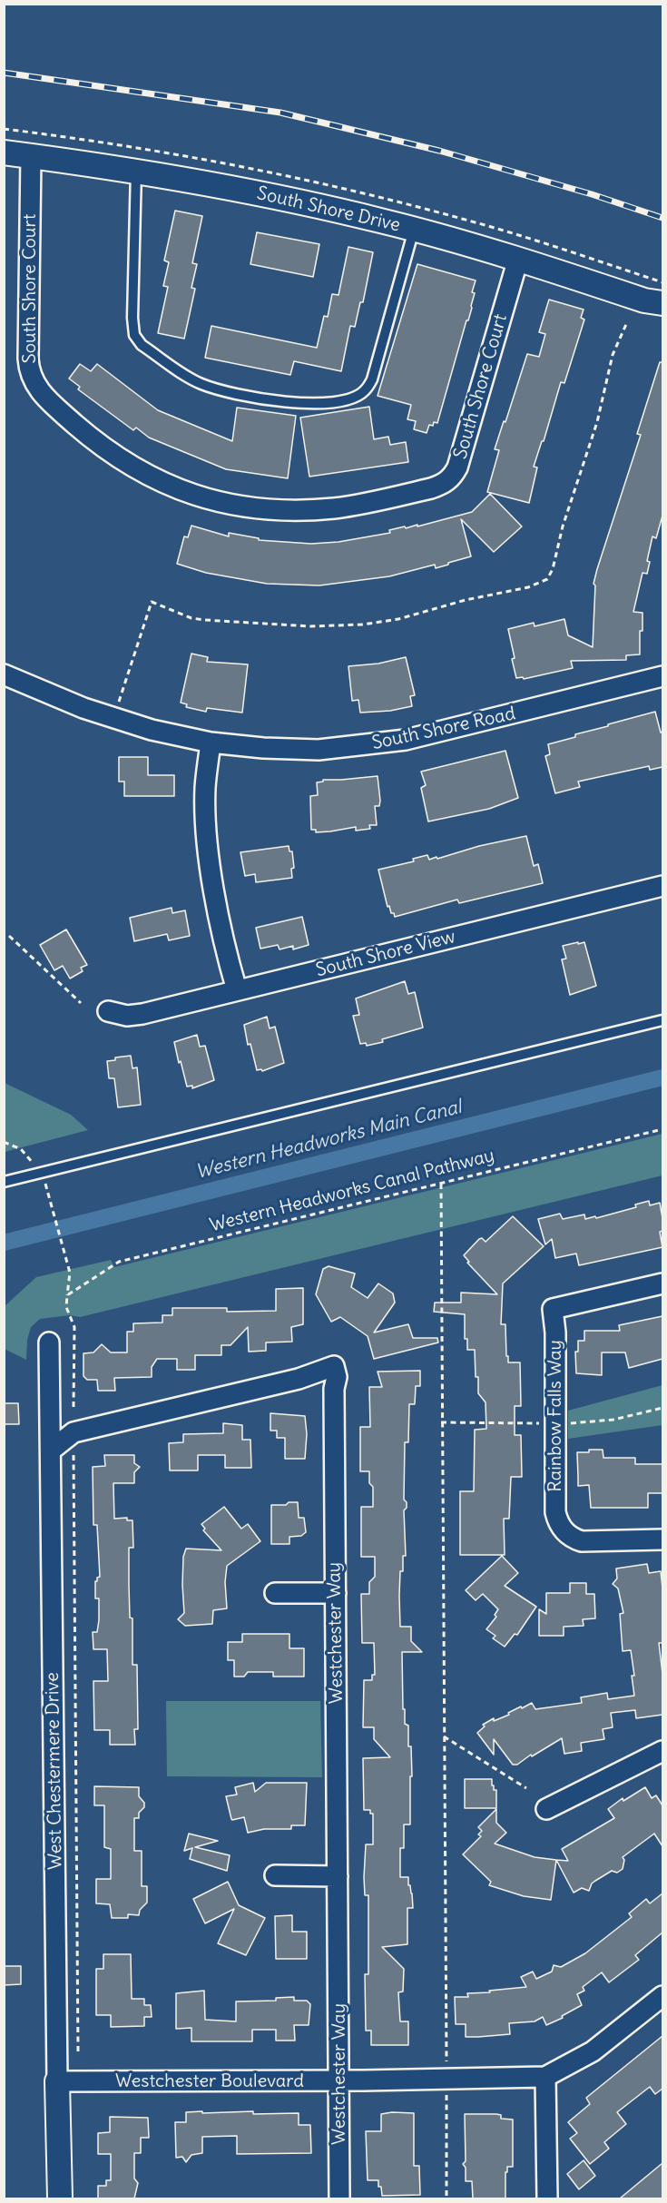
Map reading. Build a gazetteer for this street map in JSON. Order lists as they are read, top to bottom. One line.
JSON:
{"streets":{"street":["South Shore Drive","South Shore Court","South Shore Road","South Shore View","Rainbow Falls Way","Westchester Way","West Chestermere Drive","Westchester Boulevard"],"path":["Western Headworks Canal Pathway"]},"crossings":[["South Shore Drive","South Shore Court"],["Westchester Way","West Chestermere Drive"],["Westchester Way","Westchester Boulevard"],["West Chestermere Drive","Westchester Boulevard"]],"water":["Western Headworks Main Canal"]}
